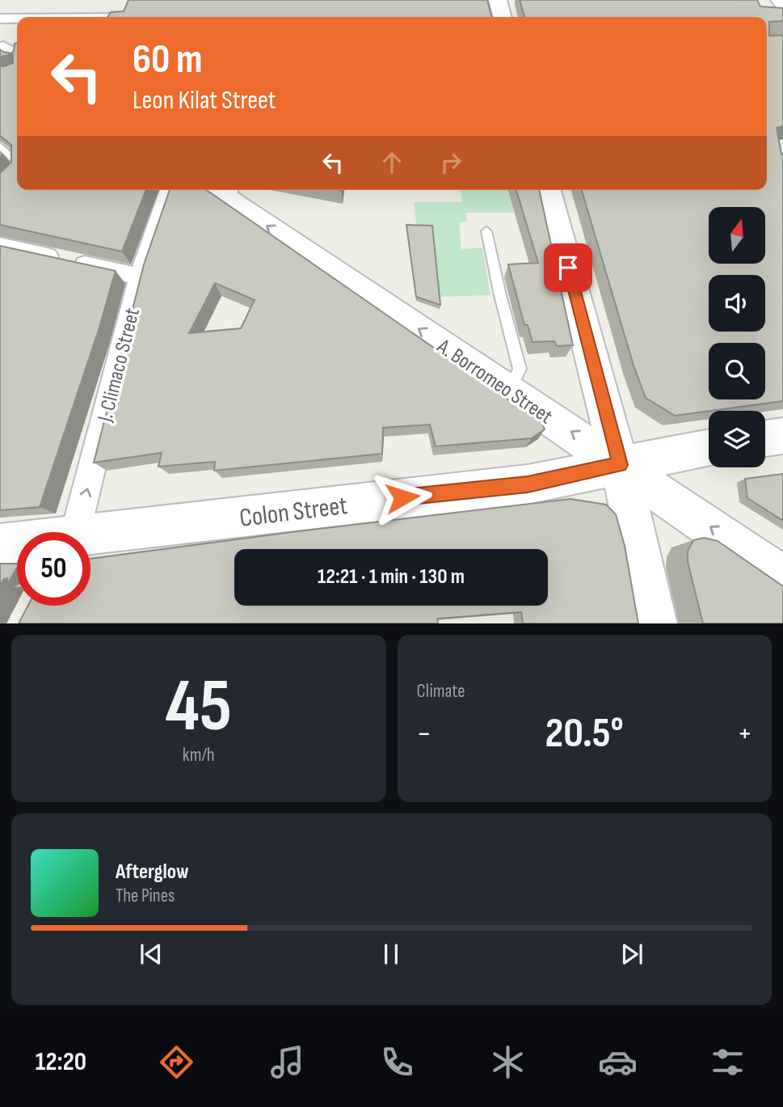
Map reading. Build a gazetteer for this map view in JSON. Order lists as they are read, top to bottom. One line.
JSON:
{"streets":{"street":["J. Climaco Street","A. Borromeo Street","Colon Street"]},"crossings":[["A. Borromeo Street","Colon Street"]],"one_way":["J. Climaco Street","A. Borromeo Street"],"north":"top","page":{"turn":["60 m","Leon Kilat Street"],"limit":"50","trip":"12:21 · 1 min · 130 m","tile":[["45","km/h"],"Climate"],"heat":["−","20.5°","+"],"song":["Afterglow","The Pines"],"tabs":"12:20"}}
